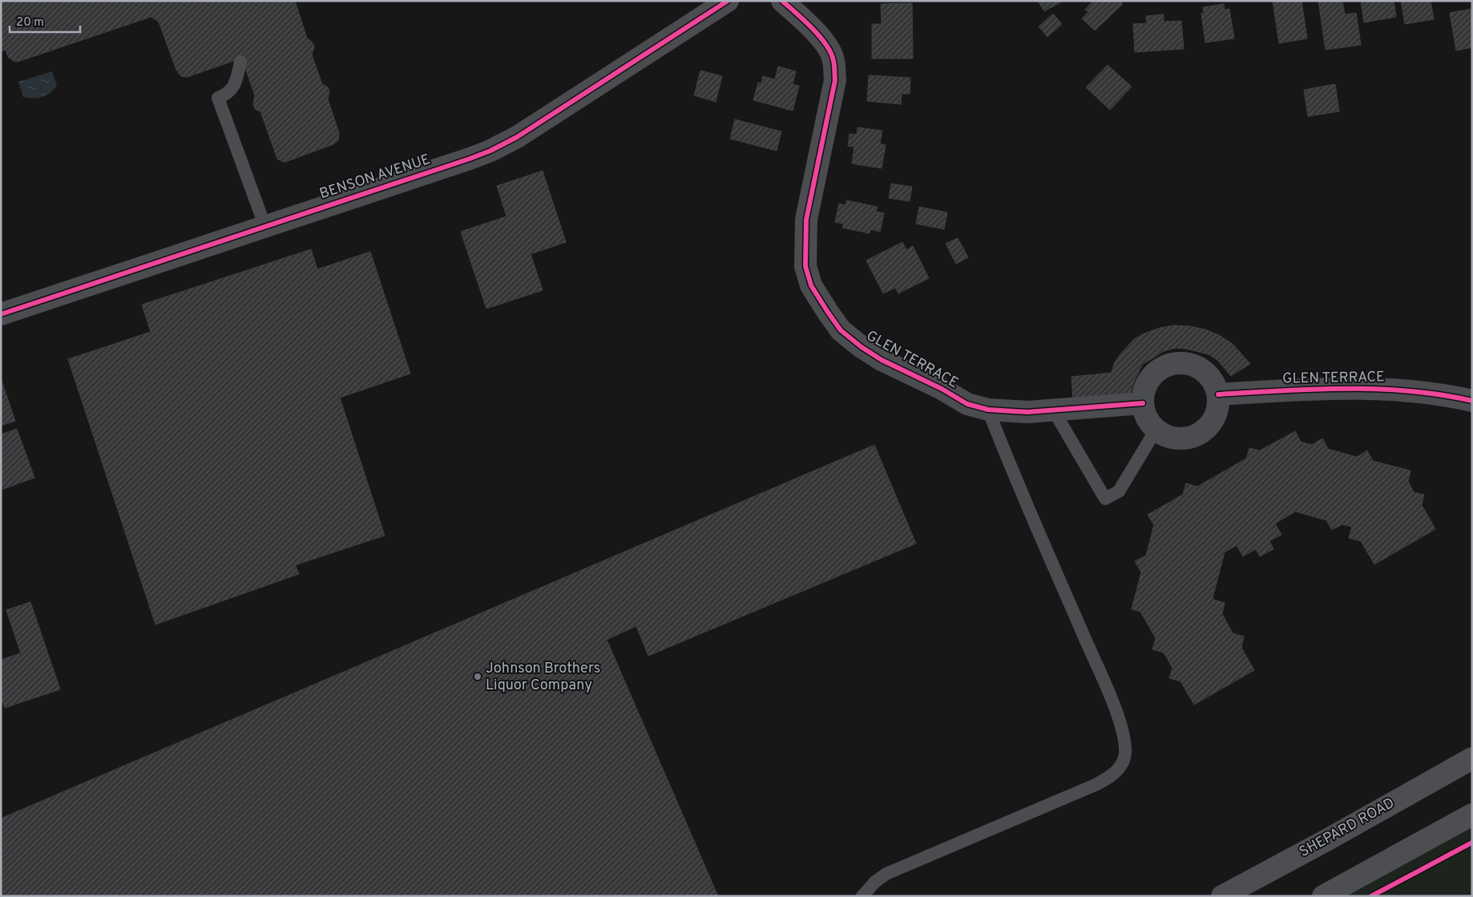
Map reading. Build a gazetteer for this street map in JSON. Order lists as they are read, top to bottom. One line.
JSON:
{"streets":{"highway":["SHEPARD ROAD"],"street":["BENSON AVENUE","GLEN TERRACE"]},"places":["Johnson Brothers Liquor Company"],"scale_bar":"20 m"}
